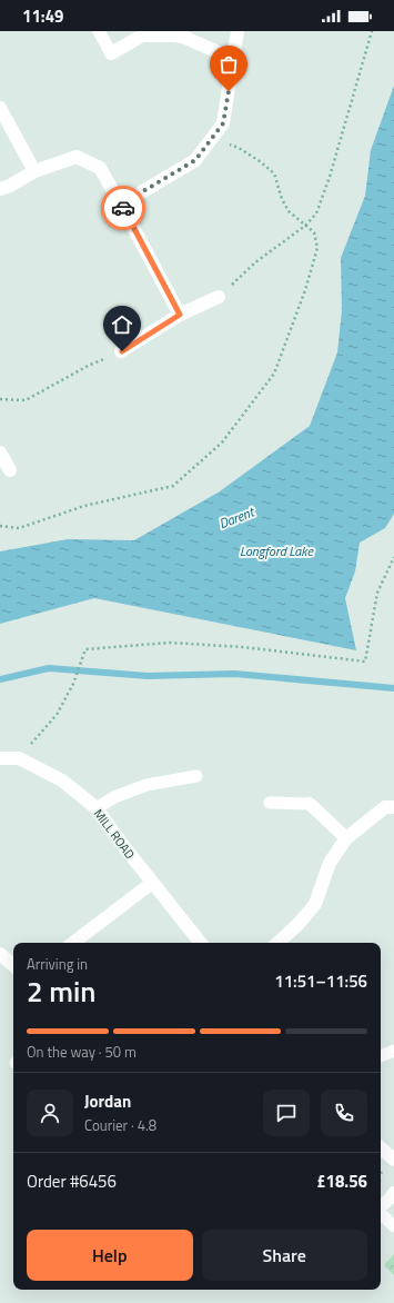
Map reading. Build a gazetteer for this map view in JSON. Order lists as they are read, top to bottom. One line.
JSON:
{"streets":{"street":["MILL ROAD"]},"water":["Darent","Longford Lake"],"page":{"status":"11:49","heading":["2 min","Arriving in","11:51–11:56"],"panel":["Jordan","Courier · 4.8","Order #6456","£18.56"],"bar":"On the way · 50 m","buttons":["Help","Share"]}}
